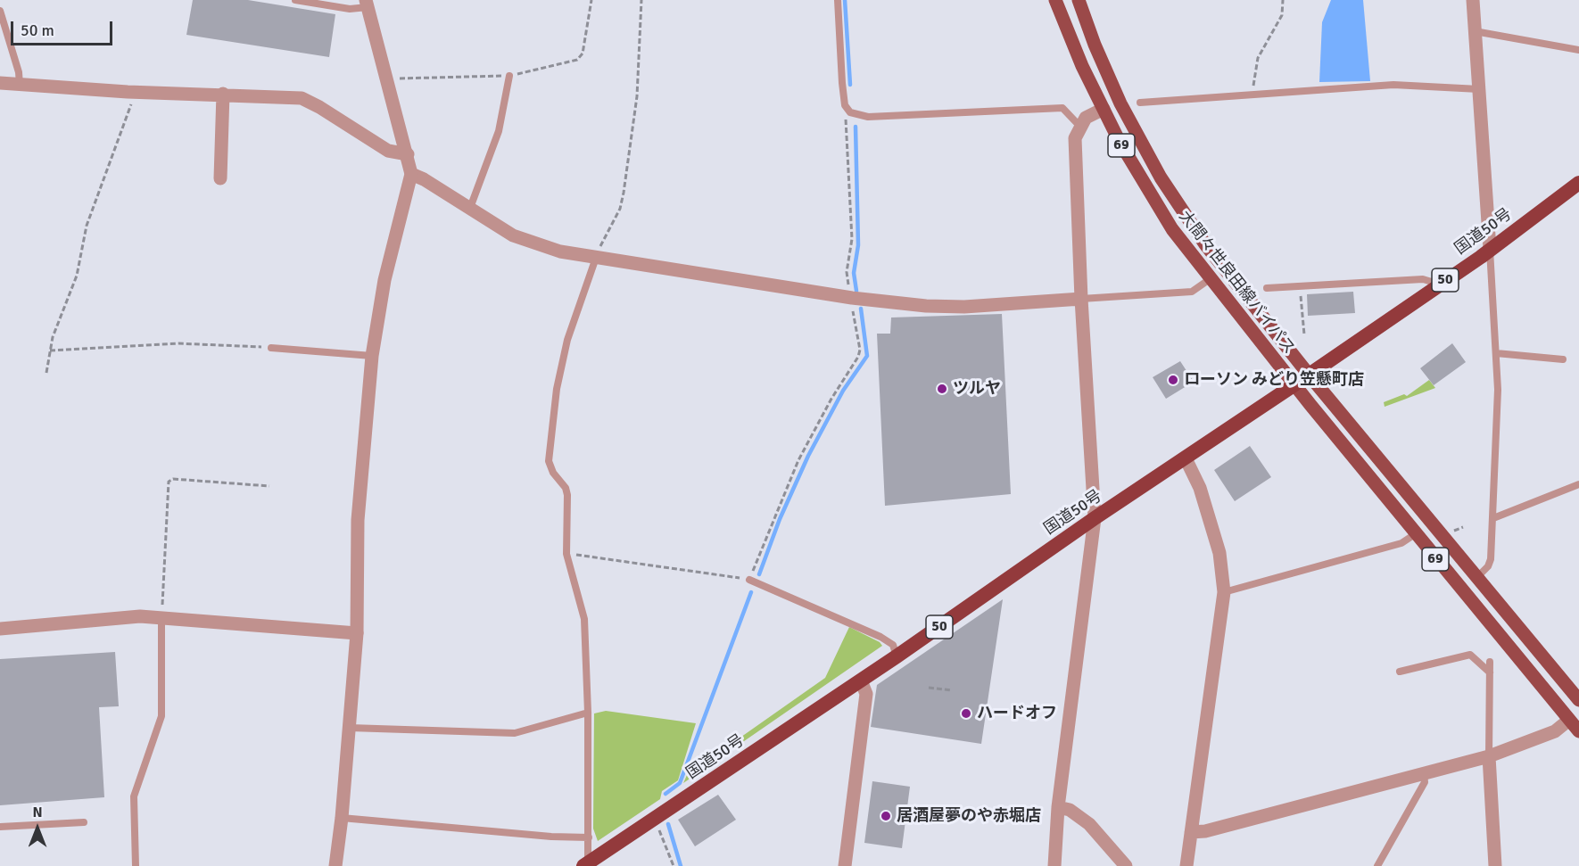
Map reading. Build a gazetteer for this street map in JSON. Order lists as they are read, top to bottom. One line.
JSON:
{"streets":{"highway":["国道50号","50"],"main road":["69","大間々世良田線バイパス"]},"crossings":[["国道50号","大間々世良田線バイパス"]],"places":["ローソン みどり笠懸町店","ツルヤ","ハードオフ","居酒屋夢のや赤堀店"],"scale_bar":"50 m","north":"top"}
